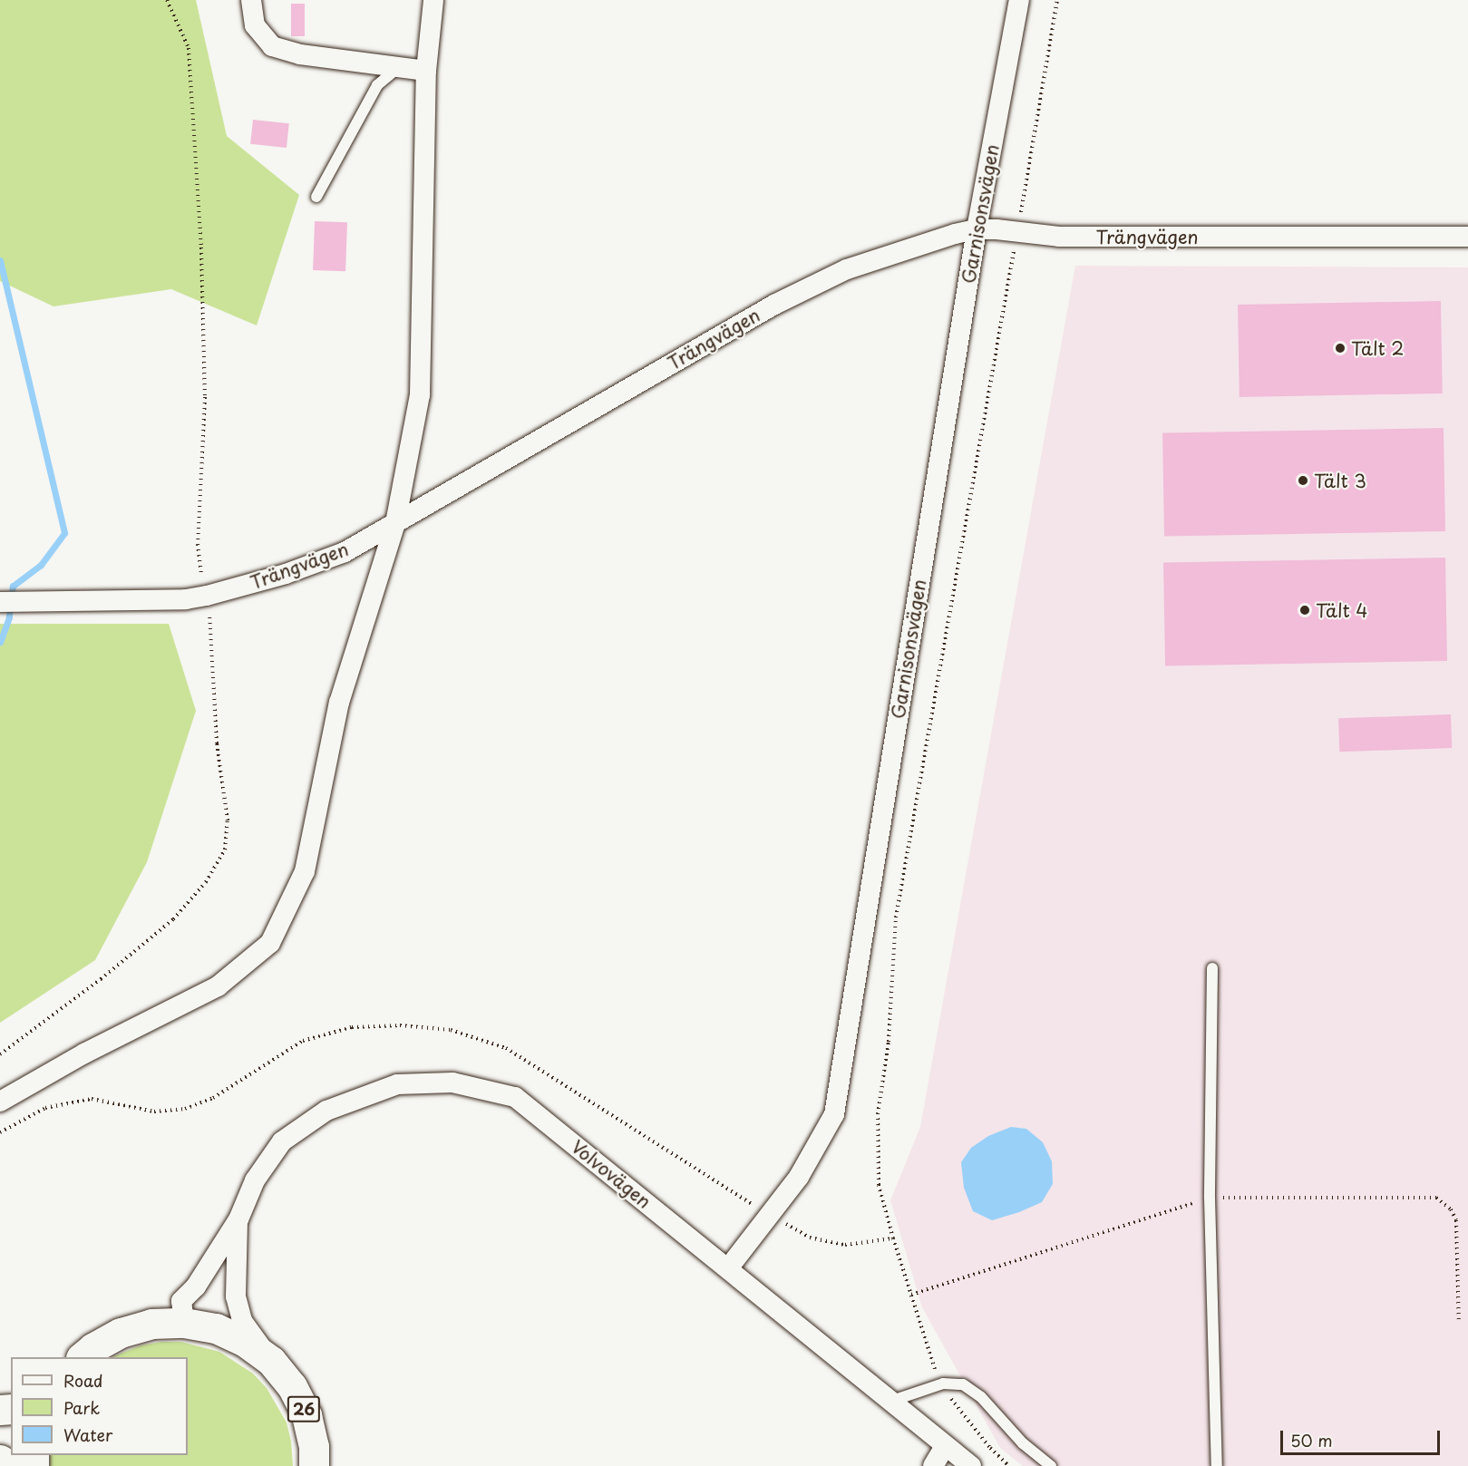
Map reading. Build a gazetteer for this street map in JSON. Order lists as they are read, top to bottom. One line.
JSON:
{"streets":{"highway":["26"],"street":["Garnisonsvägen","Trängvägen","Volvovägen"]},"crossings":[["Garnisonsvägen","Trängvägen"],["Garnisonsvägen","Volvovägen"]],"places":["Tält 2","Tält 3","Tält 4"],"legend":["Road","Park","Water"],"scale_bar":"50 m"}
